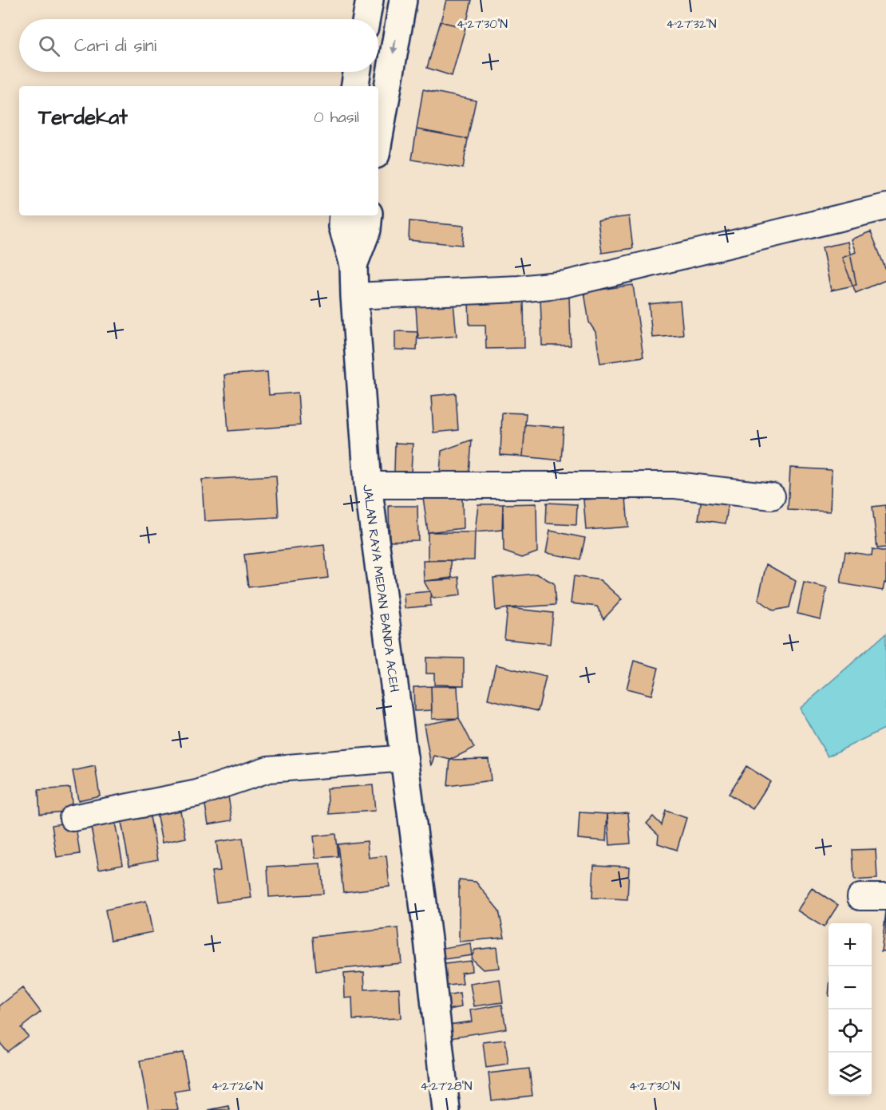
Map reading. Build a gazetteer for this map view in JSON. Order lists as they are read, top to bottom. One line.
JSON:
{"streets":{"highway":["JALAN RAYA MEDAN BANDA ACEH"]},"page":{"search":"Cari di sini","heading":["Terdekat","0 hasil"],"map_buttons":["+","−"]},"coordinates":["4°27'30\"N","4°27'32\"N","4°27'26\"N","4°27'28\"N"]}
